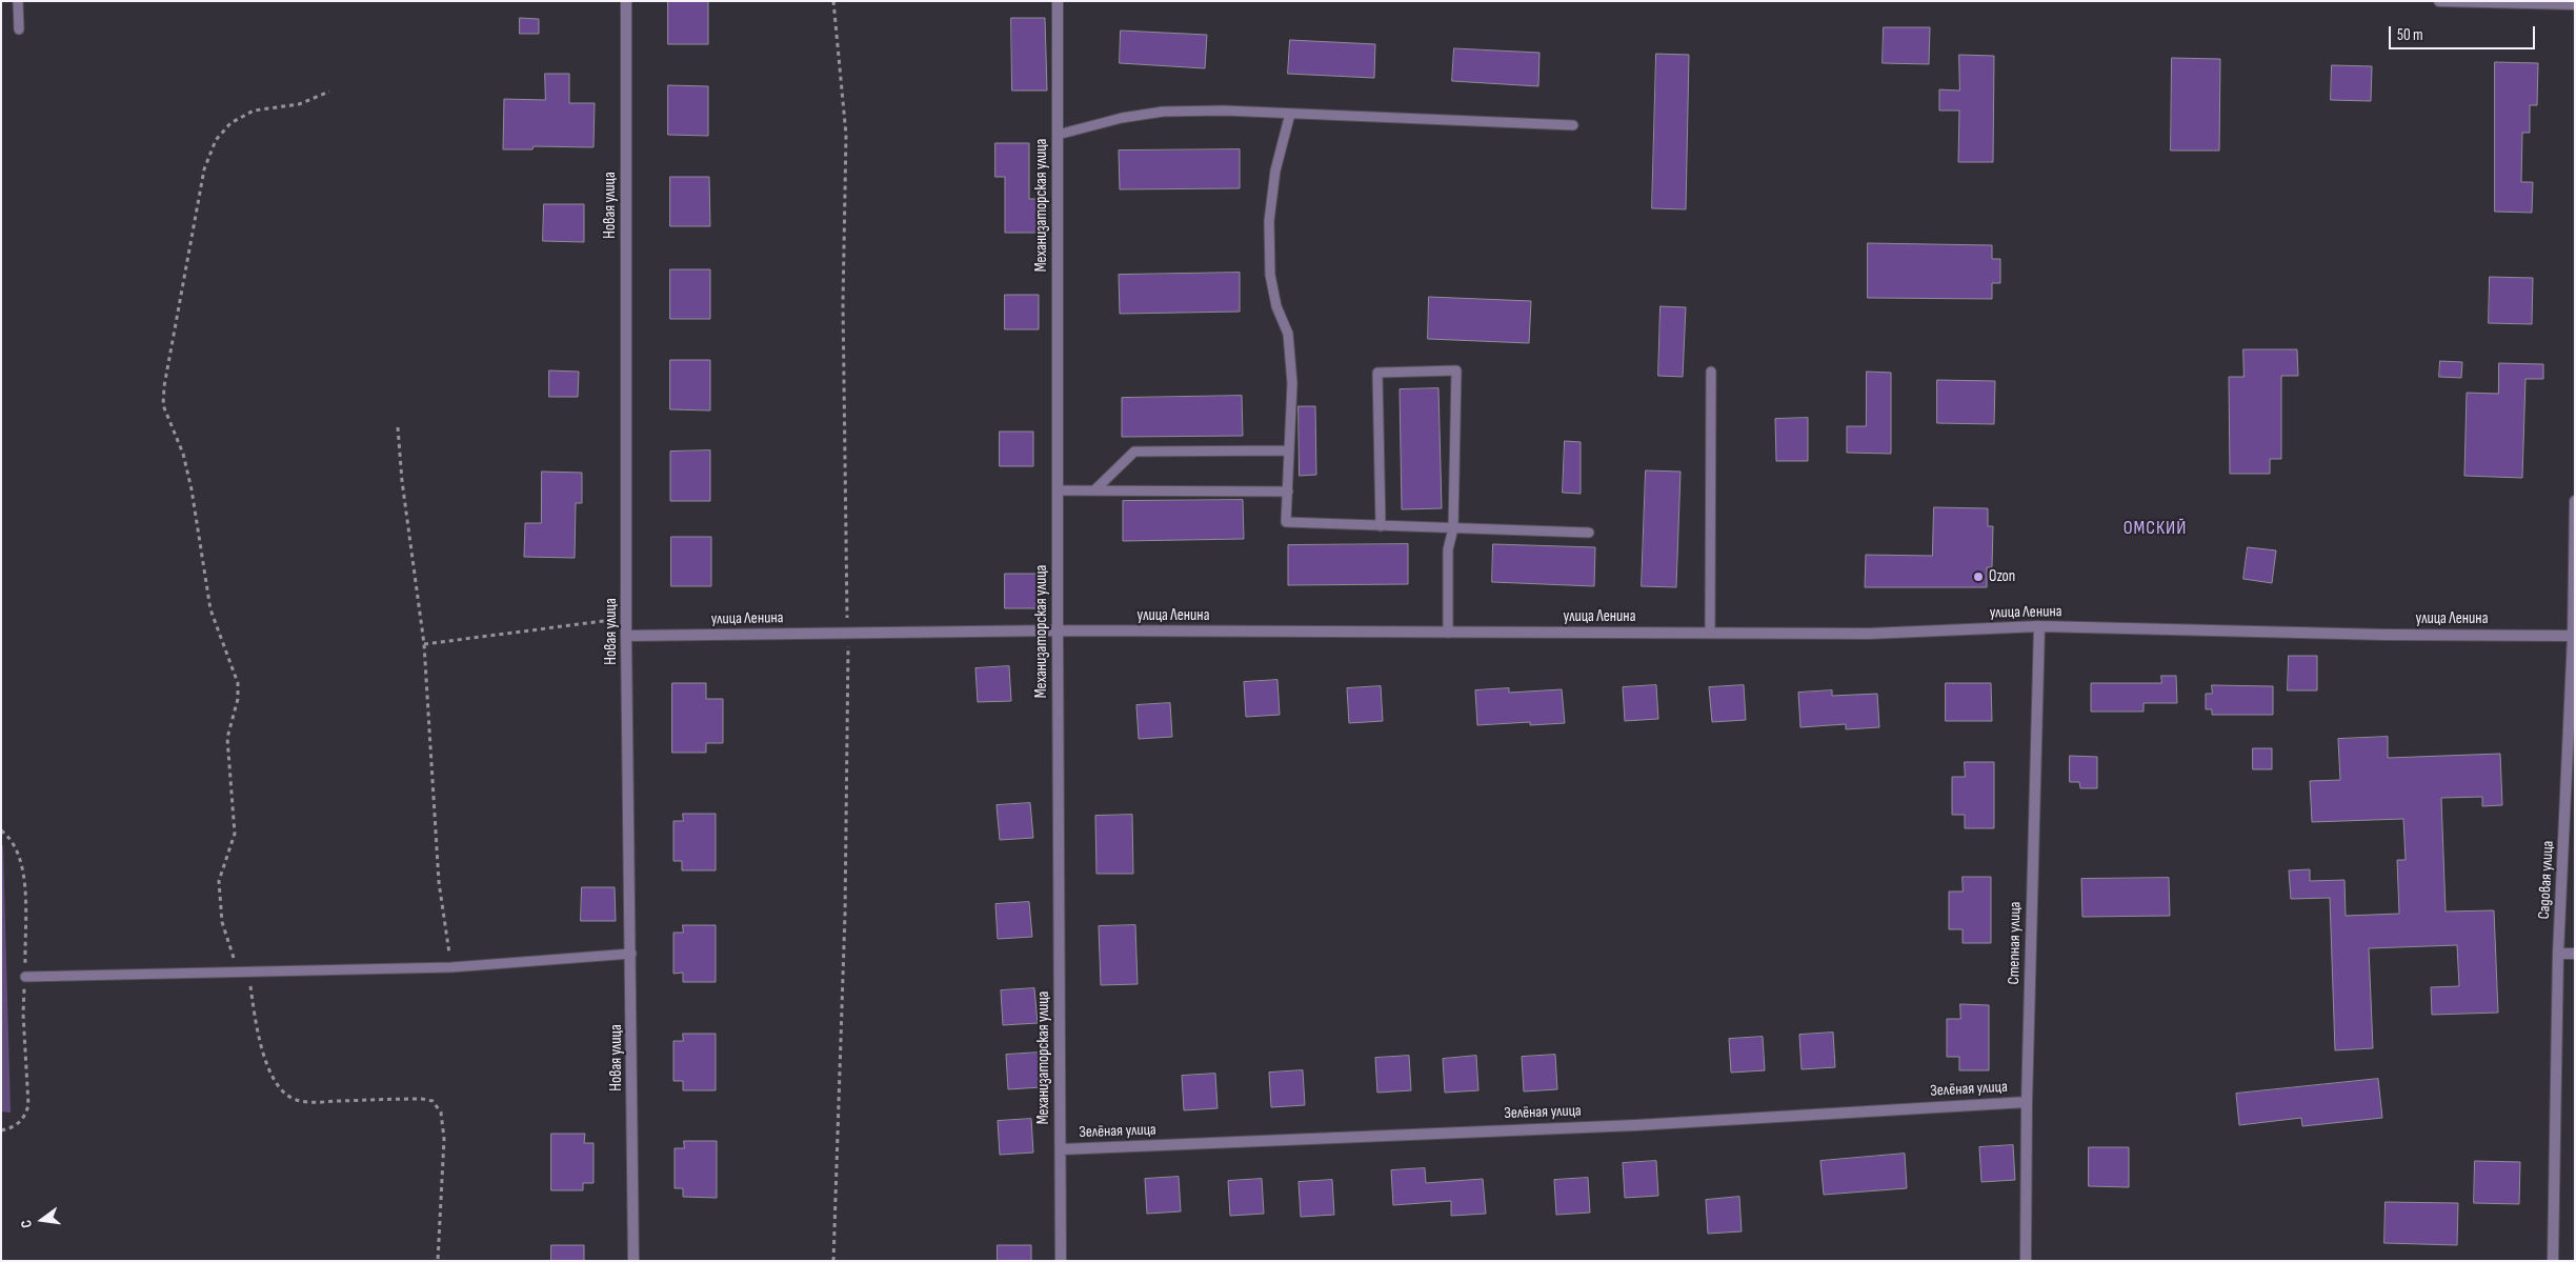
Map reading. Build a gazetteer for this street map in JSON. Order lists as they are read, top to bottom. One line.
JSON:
{"streets":{"street":["Новая улица","Механизаторская улица","улица Ленина","Садовая улица","Степная улица","Зелёная улица"]},"crossings":[["Новая улица","улица Ленина"],["Механизаторская улица","улица Ленина"],["Механизаторская улица","Зелёная улица"],["улица Ленина","Садовая улица"],["улица Ленина","Степная улица"],["Степная улица","Зелёная улица"]],"districts":["ОМСКИЙ"],"places":["Ozon"],"scale_bar":"50 m","north":"left"}
